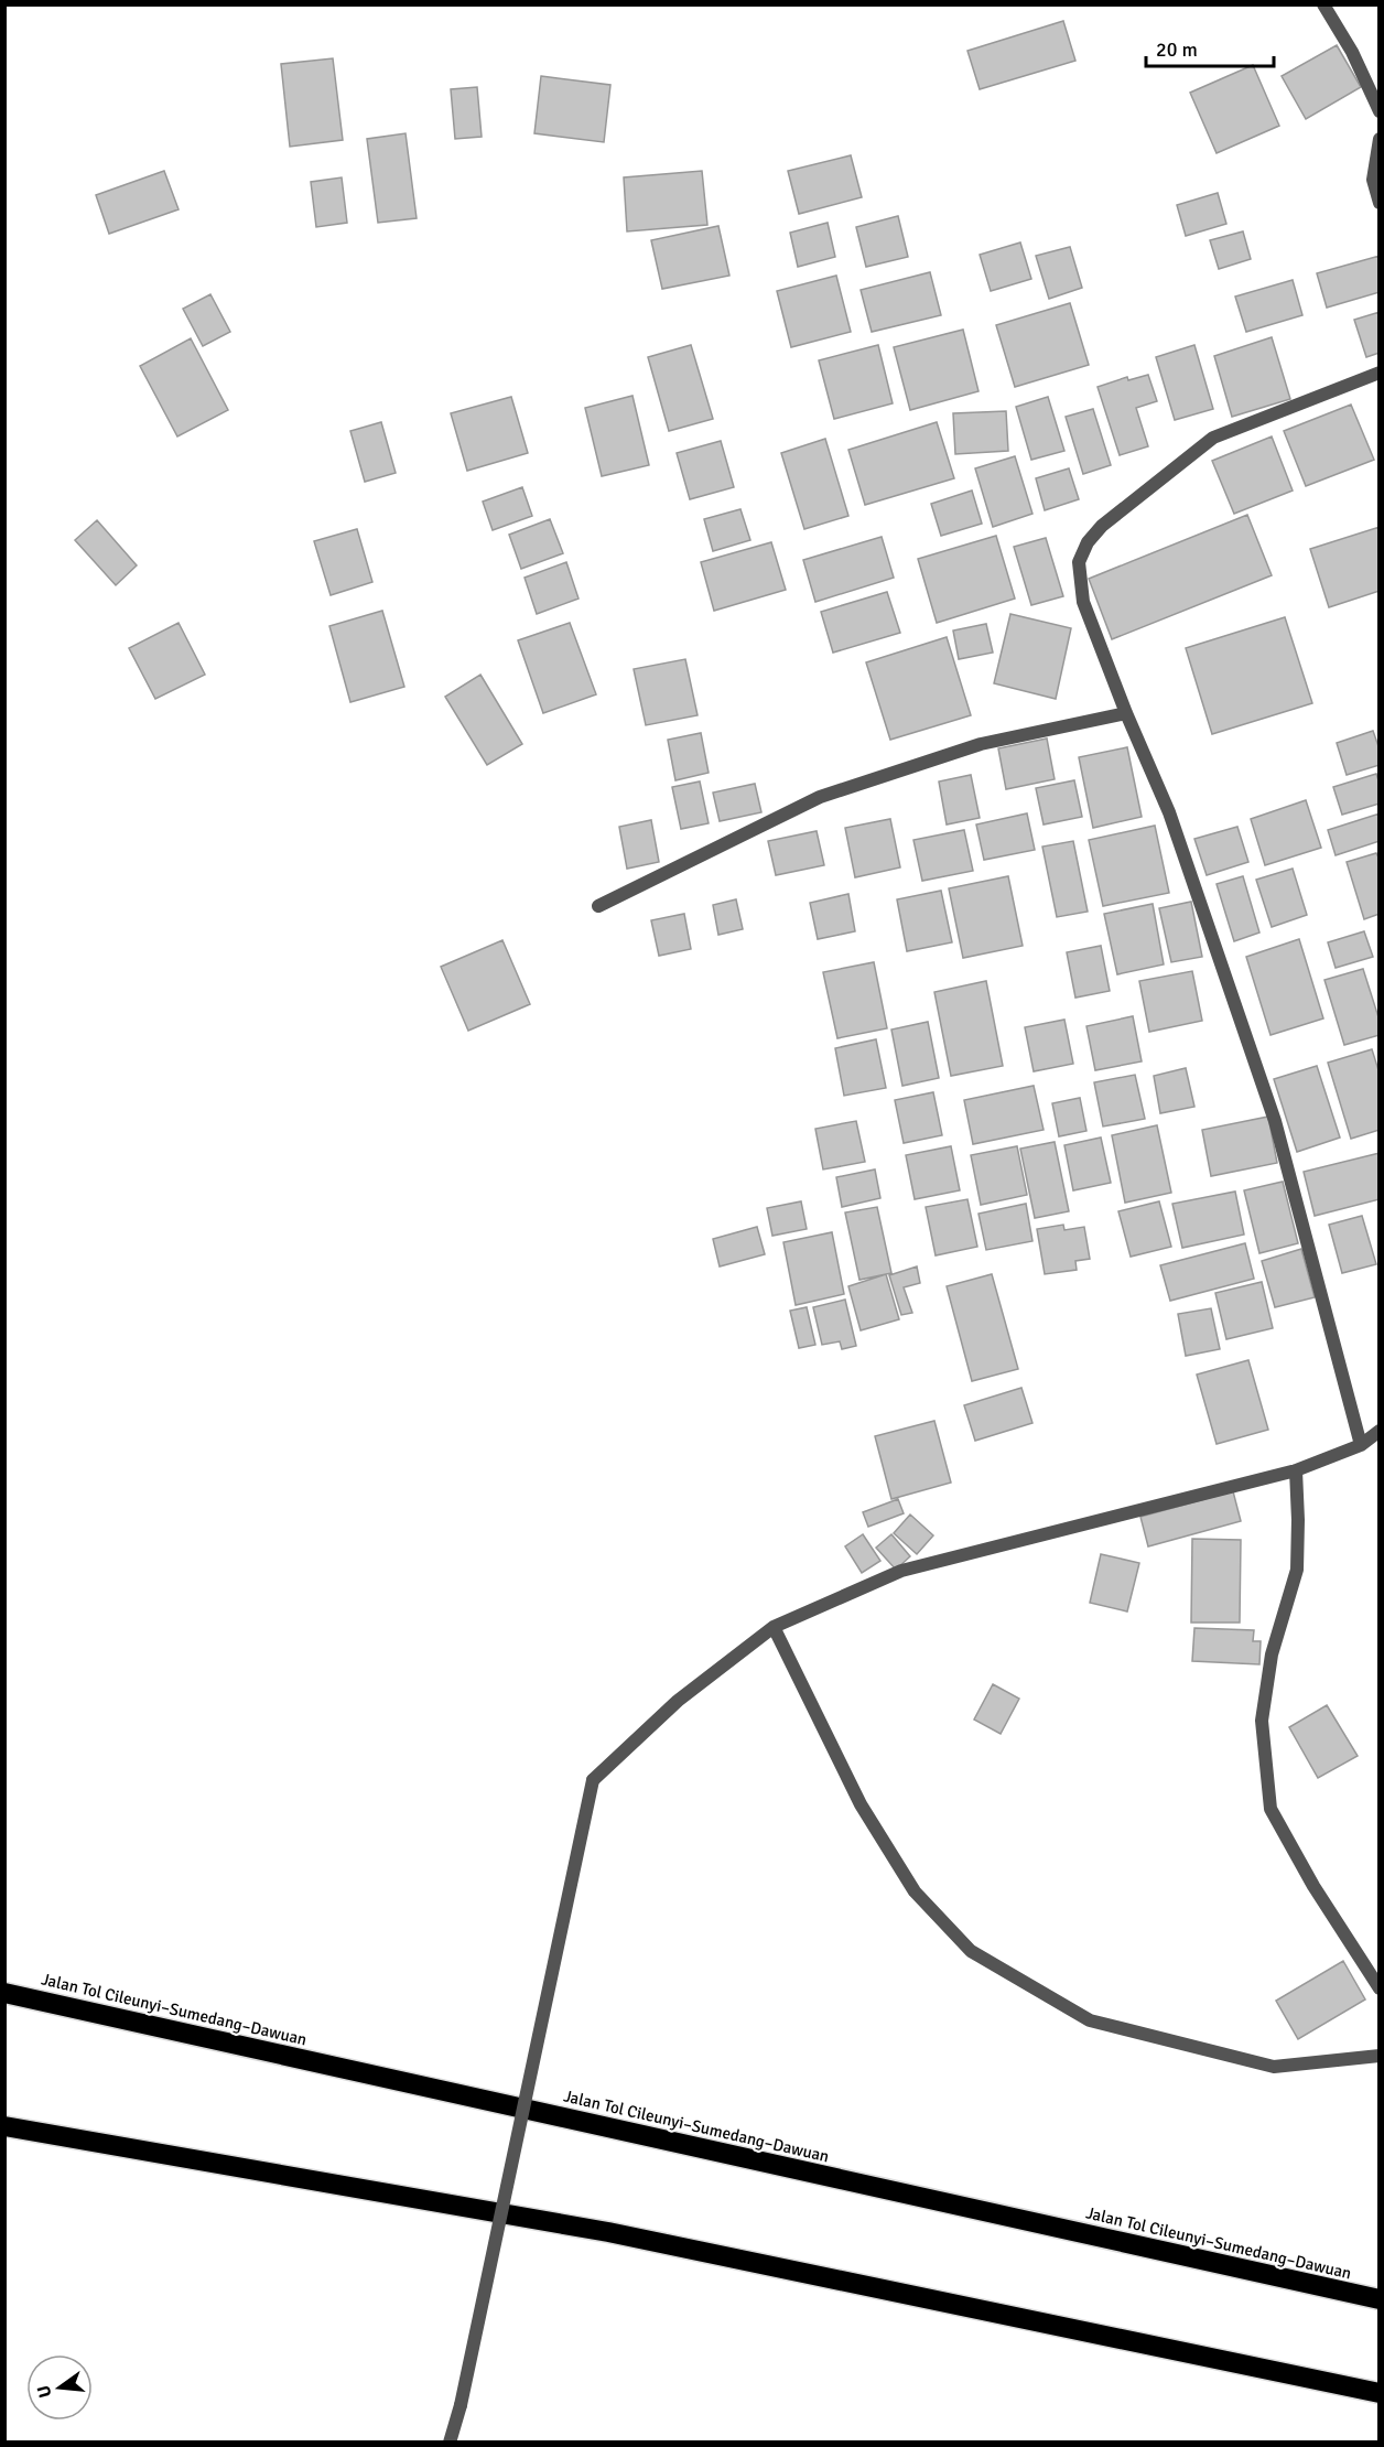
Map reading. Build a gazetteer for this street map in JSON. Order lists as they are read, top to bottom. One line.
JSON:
{"streets":{"highway":["Jalan Tol Cileunyi–Sumedang–Dawuan"]},"scale_bar":"20 m","north":"left"}
